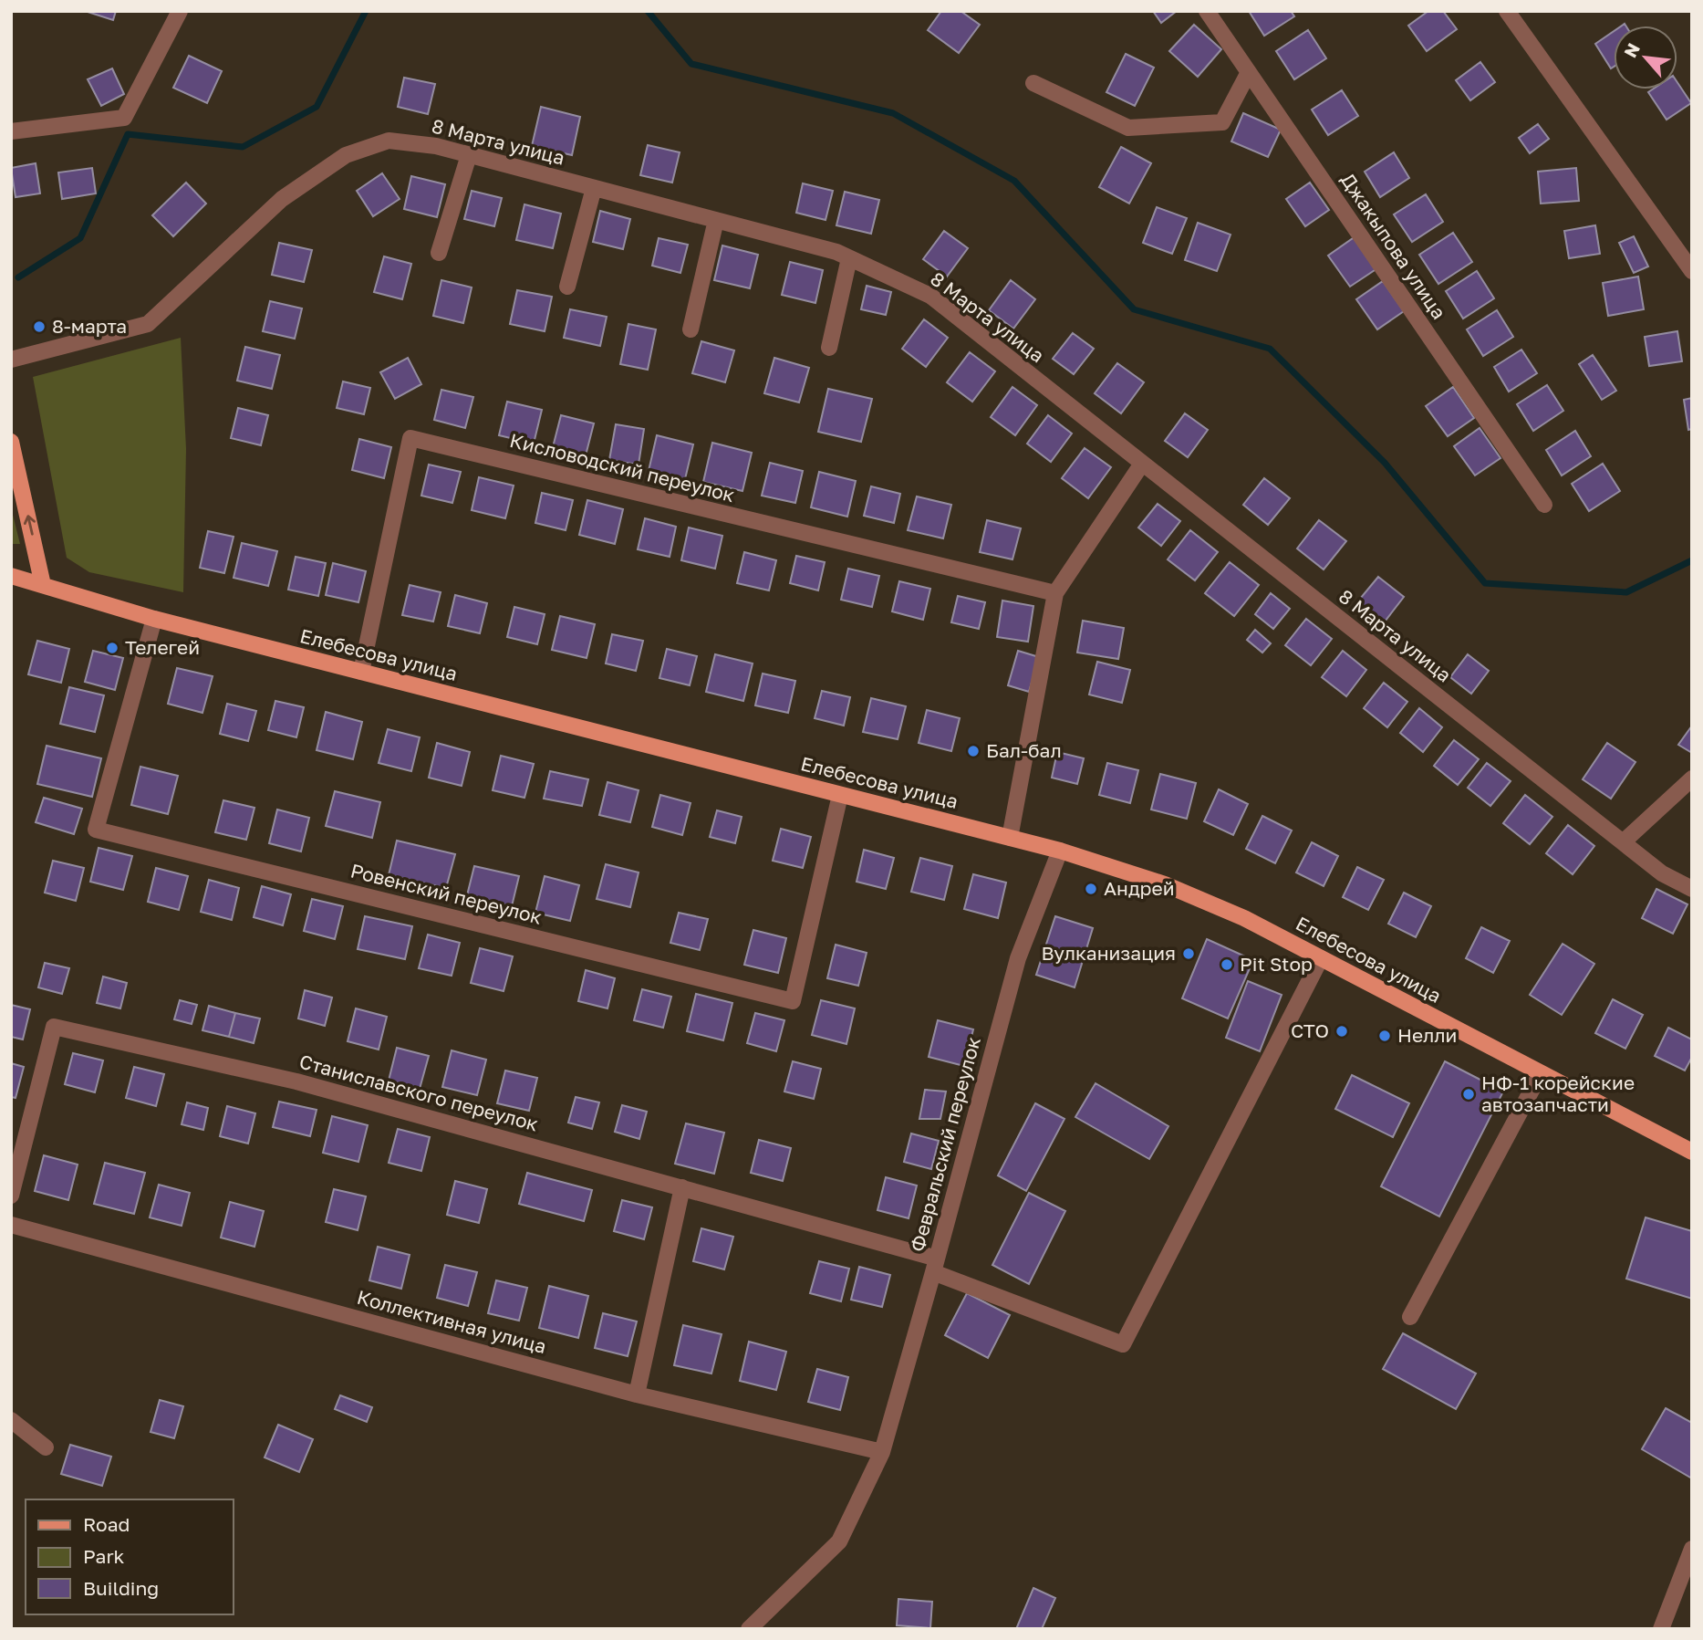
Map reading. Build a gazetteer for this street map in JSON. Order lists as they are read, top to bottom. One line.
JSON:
{"streets":{"main road":["Елебесова улица"],"street":["8 Марта улица","Джакыпова улица","Кисловодский переулок","Ровенский переулок","Станиславского переулок","Февральский переулок","Коллективная улица"]},"crossings":[["Кисловодский переулок","Елебесова улица"],["Елебесова улица","Ровенский переулок"],["Елебесова улица","Станиславского переулок"],["Елебесова улица","Февральский переулок"],["Станиславского переулок","Февральский переулок"],["Февральский переулок","Коллективная улица"]],"places":["8-марта","Телегей","Бал-бал","Андрей","Вулканизация","Pit Stop","СТО","Нелли","НФ-1 корейские автозапчасти"],"legend":["Road","Park","Building"],"north":"top left"}
